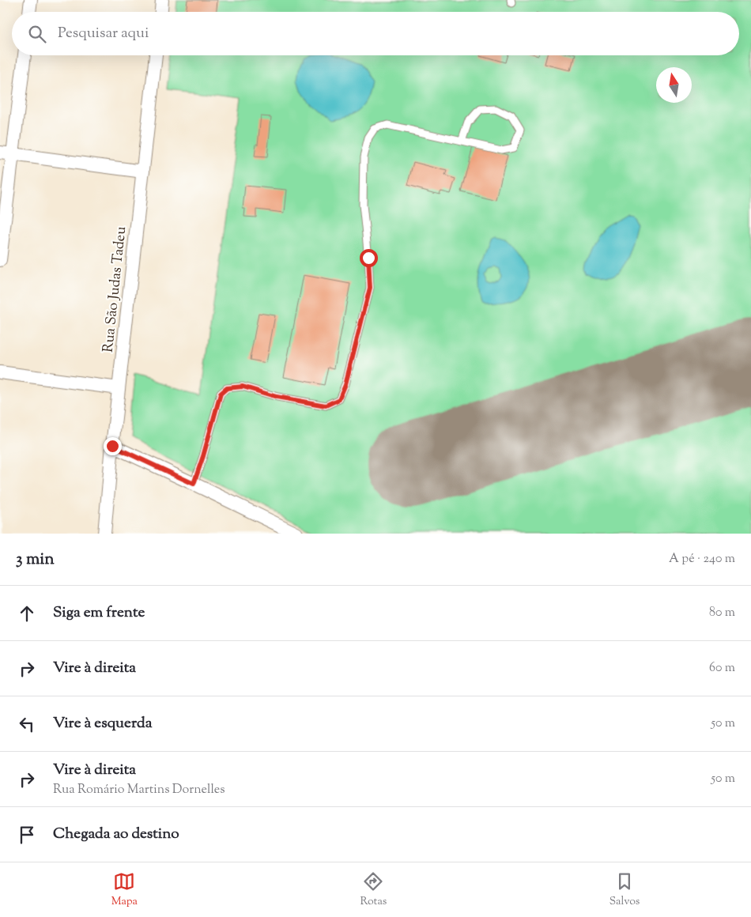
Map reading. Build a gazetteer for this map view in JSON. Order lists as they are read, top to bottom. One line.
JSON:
{"streets":{"street":["Rua São Judas Tadeu"]},"north":"top","page":{"search":"Pesquisar aqui","heading":["3 min","A pé · 240 m"],"list":[["Siga em frente","80 m"],["Vire à direita","60 m"],["Vire à esquerda","50 m"],["Vire à direita","Rua Romário Martins Dornelles","50 m"],"Chegada ao destino"],"nav":["Mapa","Rotas","Salvos"]}}
